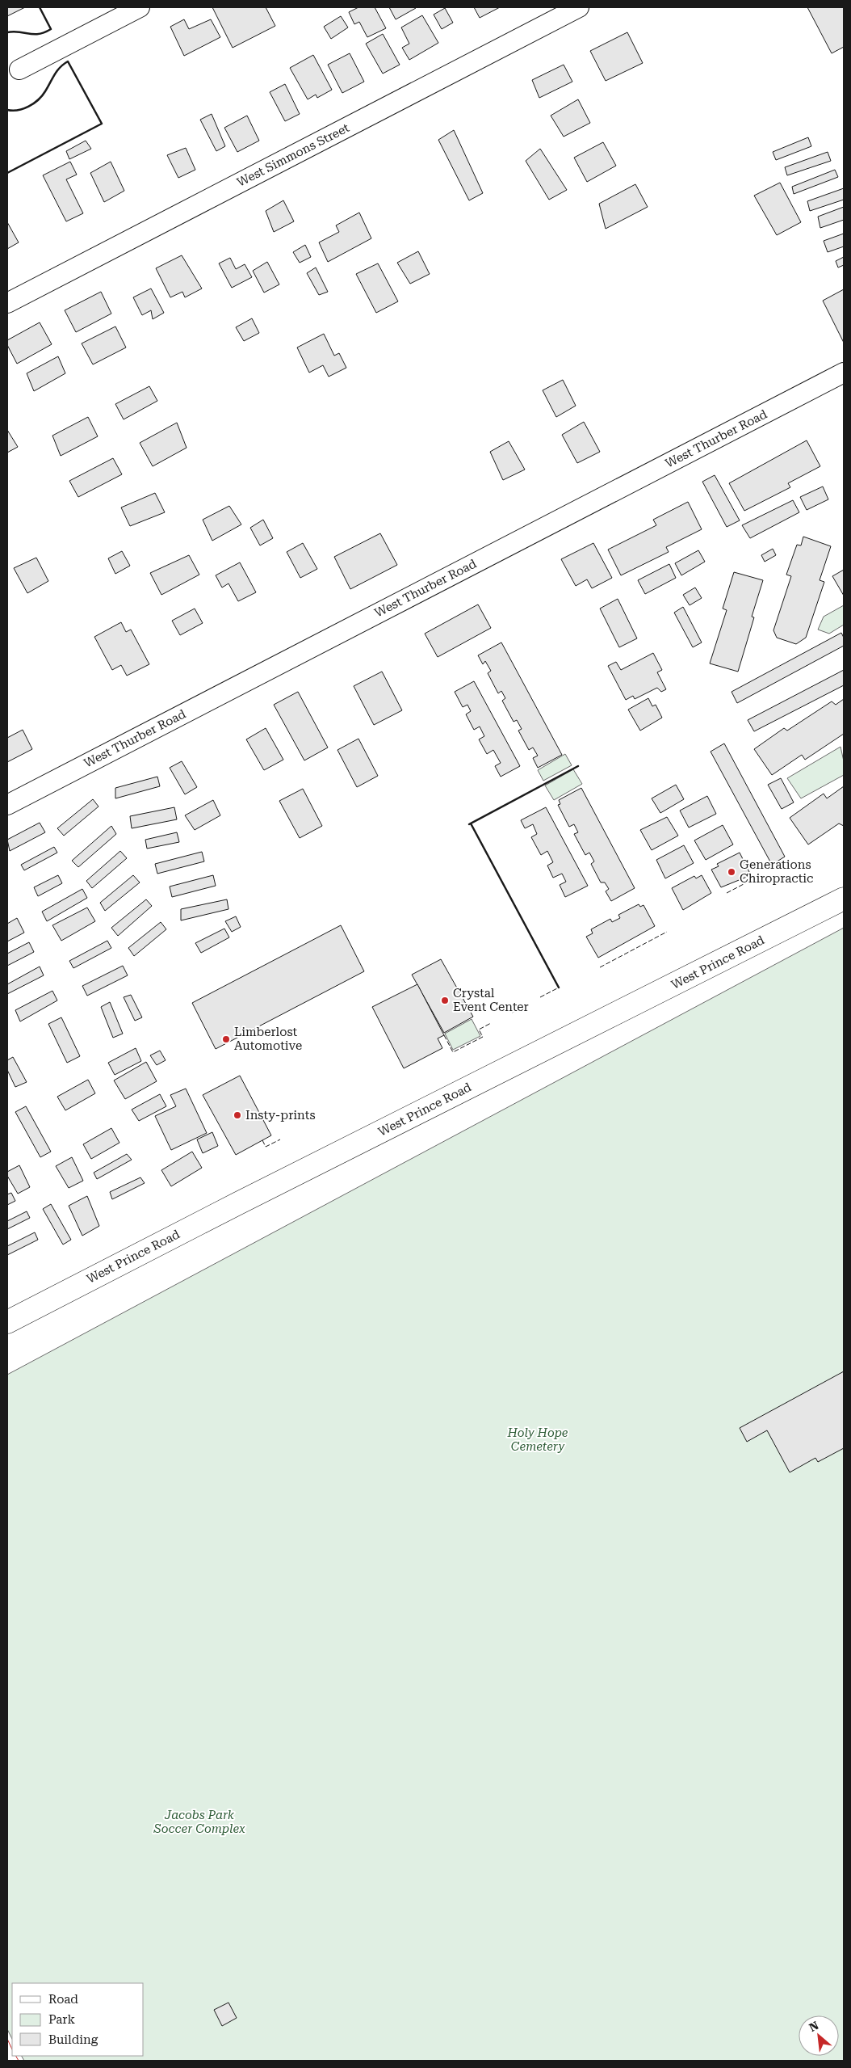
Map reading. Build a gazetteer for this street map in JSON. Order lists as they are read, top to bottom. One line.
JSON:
{"streets":{"main road":["West Prince Road"],"street":["West Simmons Street","West Thurber Road"]},"parks":["Holy Hope Cemetery","Jacobs Park Soccer Complex"],"places":["Generations Chiropractic","Crystal Event Center","Limberlost Automotive","Insty-prints"],"legend":["Road","Park","Building"],"north":"top left"}
